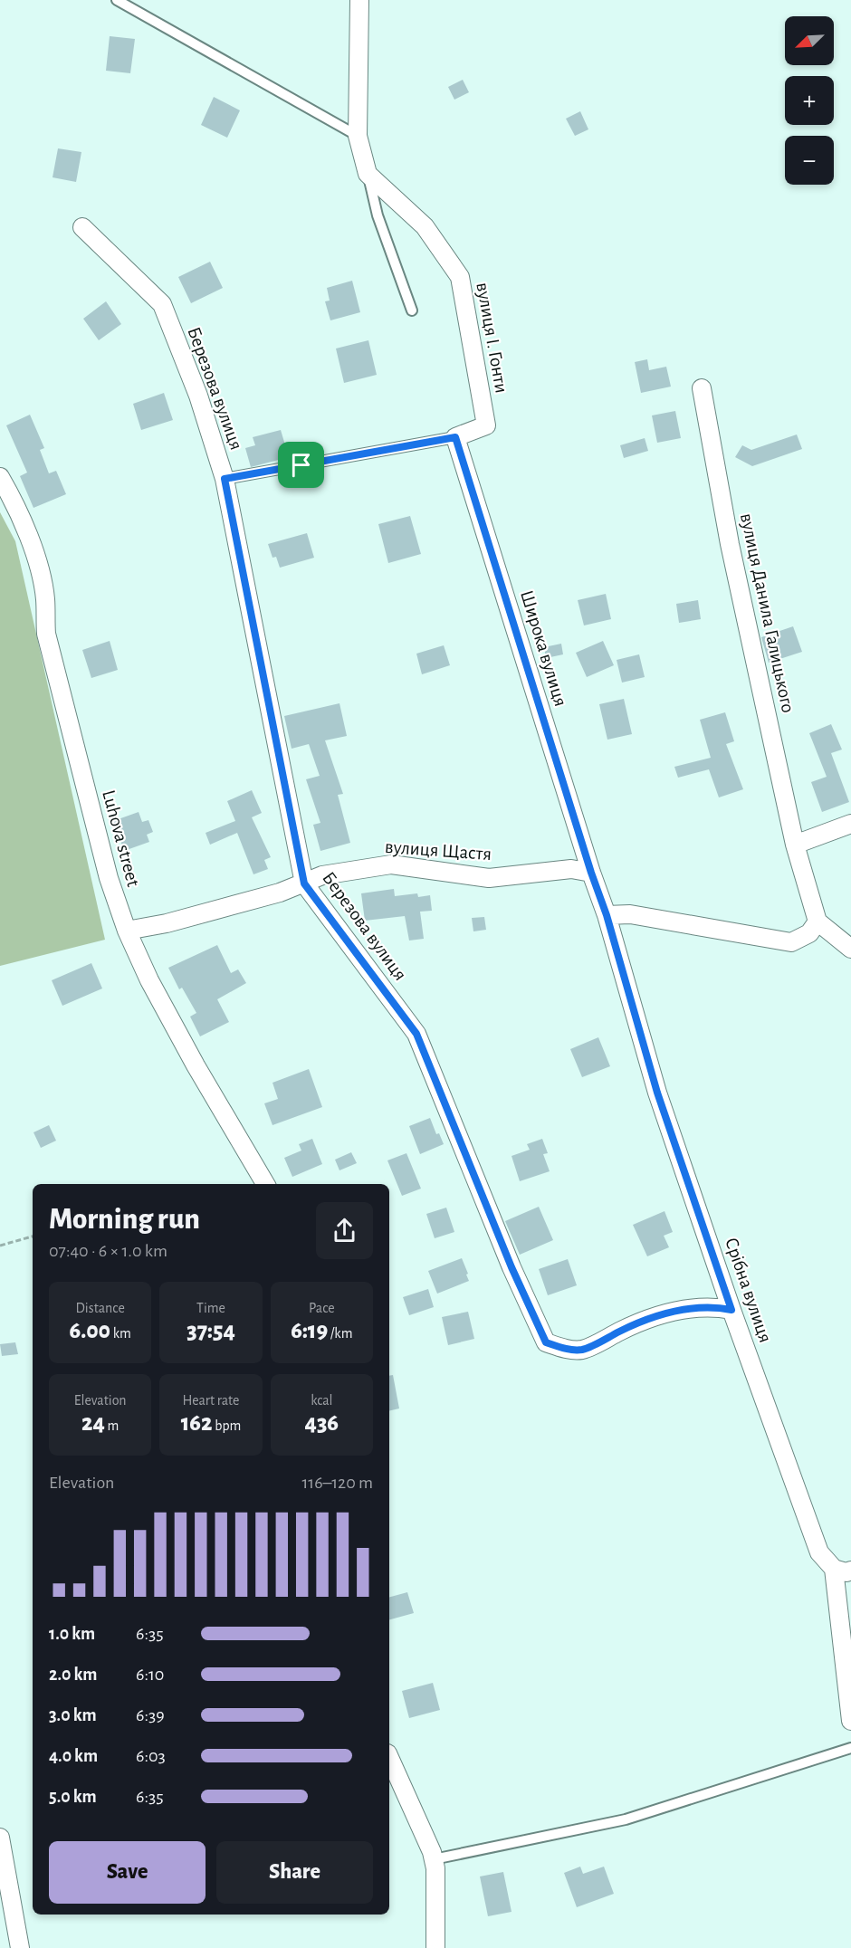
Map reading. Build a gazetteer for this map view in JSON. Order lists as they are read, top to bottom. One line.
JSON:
{"streets":{"street":["вулиця І. Гонти","Березова вулиця","вулиця Данила Галицького","Широка вулиця","Luhova street","вулиця Щастя","Срібна вулиця"]},"crossings":[["вулиця І. Гонти","Широка вулиця"],["Березова вулиця","вулиця Щастя"],["Березова вулиця","Срібна вулиця"],["Широка вулиця","вулиця Щастя"],["Широка вулиця","Срібна вулиця"],["Luhova street","вулиця Щастя"],["вулиця Щастя","Срібна вулиця"]],"north":"bottom left","page":{"map_buttons":["+","−"],"heading":["Morning run","07:40 · 6 × 1.0 km"],"stats":[["Distance","6.00 km"],["Time","37:54"],["Pace","6:19 /km"],["Elevation","24 m"],["Heart rate","162 bpm"],["kcal","436"]],"chart":["Elevation","116–120 m"],"list":[{"name":"1.0 km","note":"6:35"},{"name":"2.0 km","note":"6:10"},{"name":"3.0 km","note":"6:39"},{"name":"4.0 km","note":"6:03"},{"name":"5.0 km","note":"6:35"}],"buttons":["Save","Share"]}}
